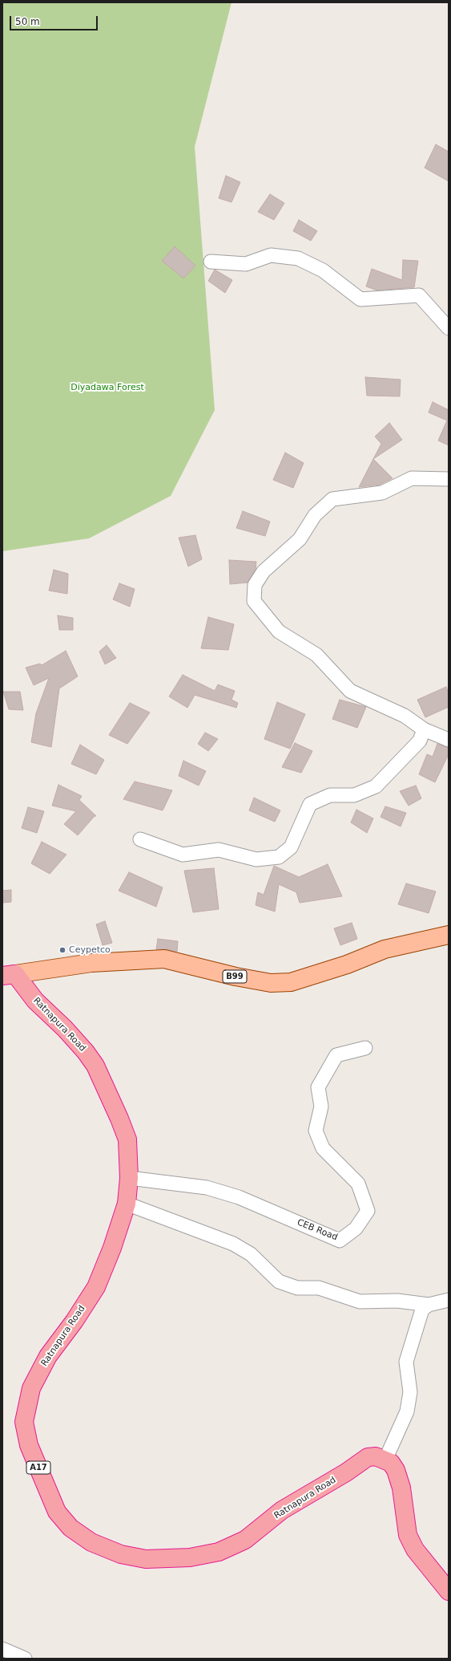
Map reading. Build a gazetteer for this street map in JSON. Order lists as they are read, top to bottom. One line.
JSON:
{"streets":{"highway":["Ratnapura Road","A17"],"main road":["B99"],"street":["CEB Road"]},"crossings":[["B99","Ratnapura Road"],["Ratnapura Road","CEB Road"]],"parks":["Diyadawa Forest"],"places":["Ceypetco"],"scale_bar":"50 m"}
